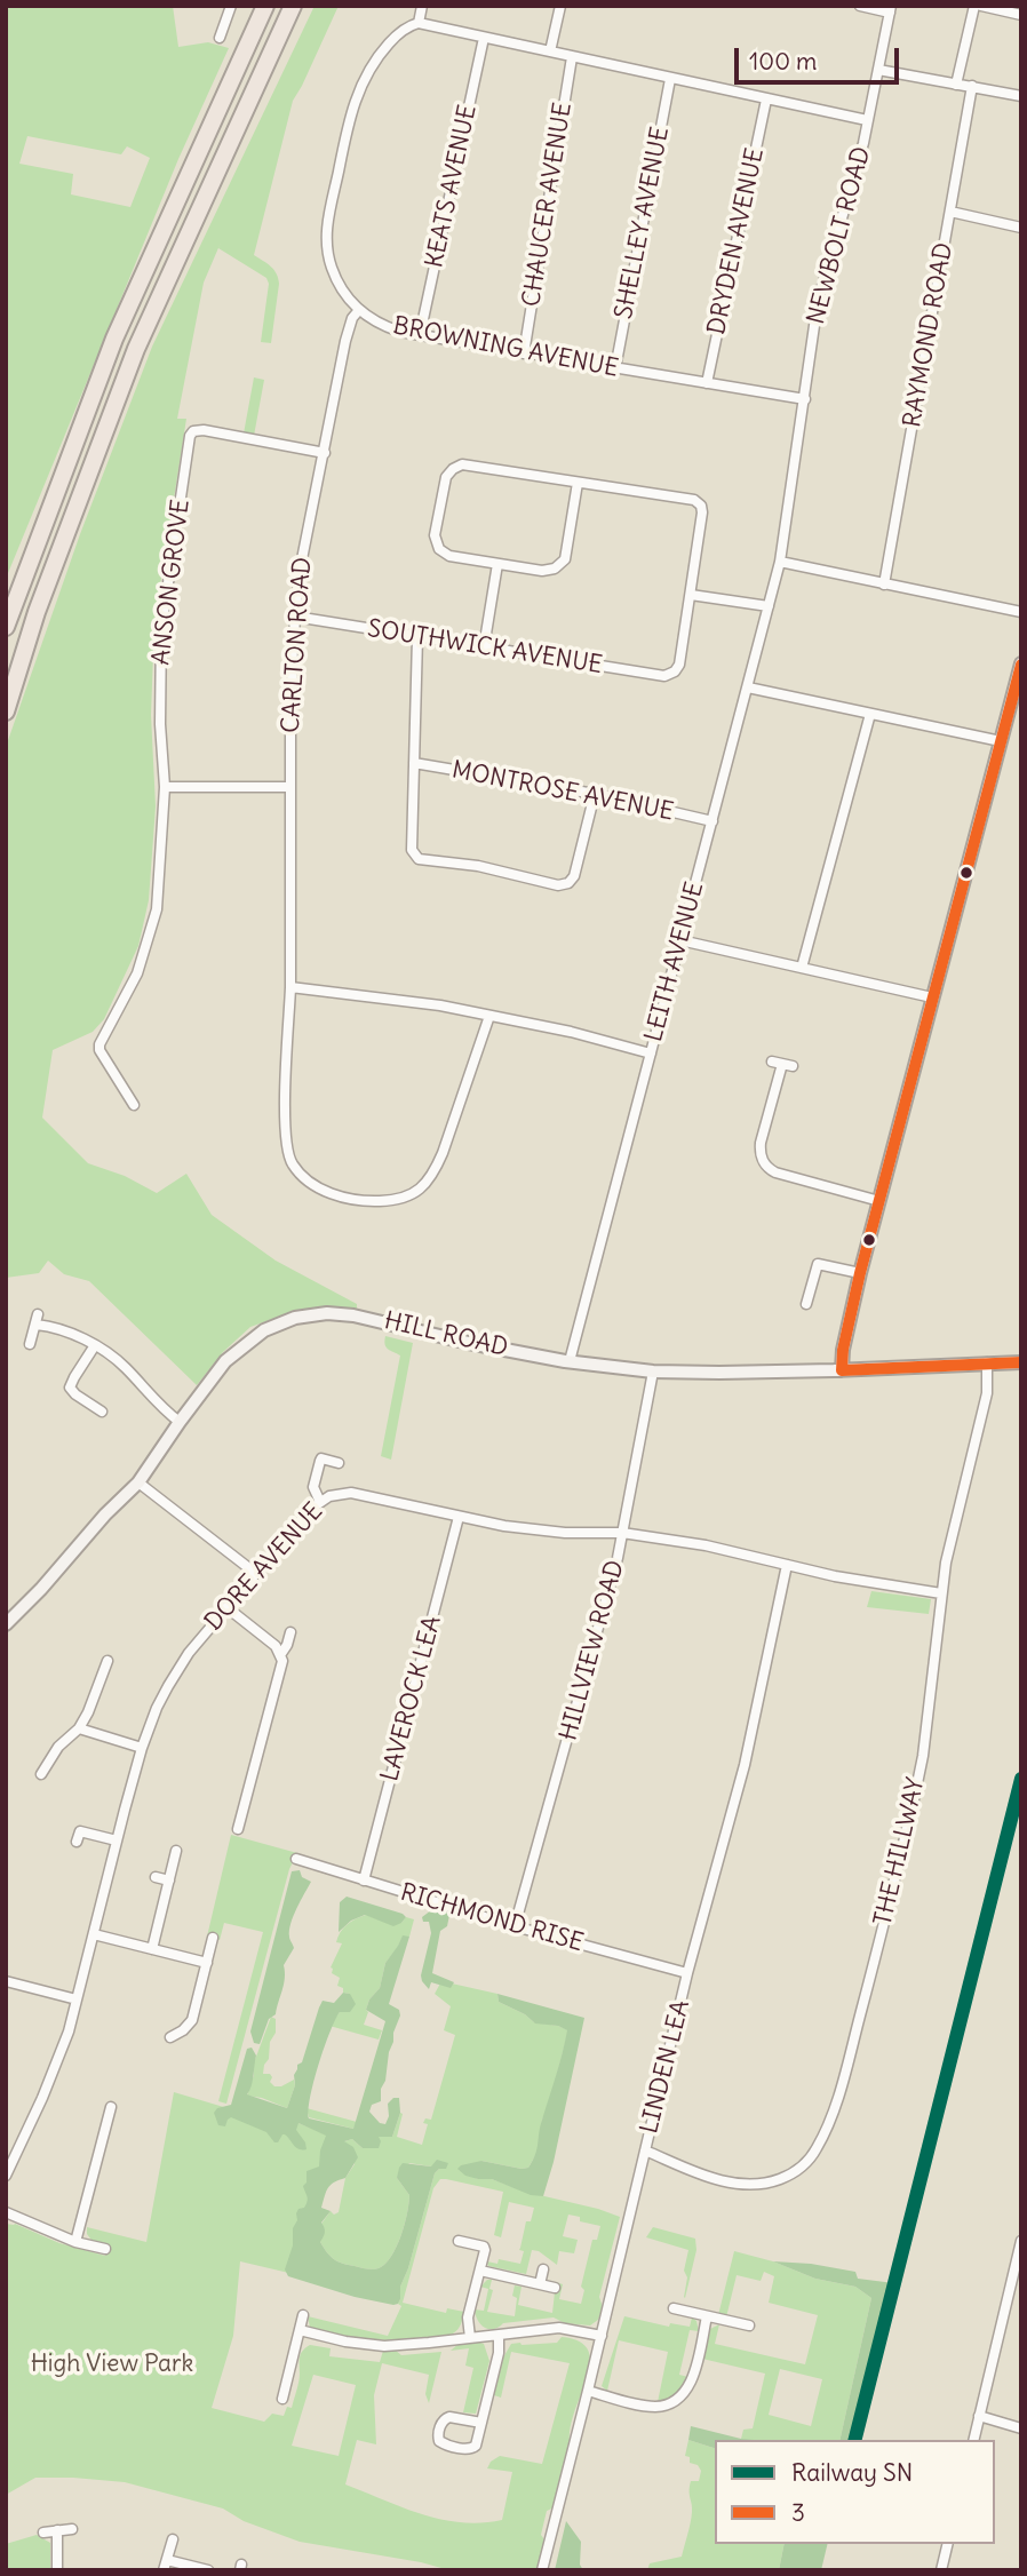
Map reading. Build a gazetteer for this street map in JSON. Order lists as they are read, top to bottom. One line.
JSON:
{"streets":{"street":["KEATS AVENUE","CHAUCER AVENUE","SHELLEY AVENUE","NEWBOLT ROAD","DRYDEN AVENUE","RAYMOND ROAD","BROWNING AVENUE","ANSON GROVE","CARLTON ROAD","SOUTHWICK AVENUE","MONTROSE AVENUE","LEITH AVENUE","HILL ROAD","DORE AVENUE","HILLVIEW ROAD","LAVEROCK LEA","THE HILLWAY","RICHMOND RISE","LINDEN LEA"]},"crossings":[["KEATS AVENUE","BROWNING AVENUE"],["CHAUCER AVENUE","BROWNING AVENUE"],["SHELLEY AVENUE","BROWNING AVENUE"],["NEWBOLT ROAD","BROWNING AVENUE"],["NEWBOLT ROAD","LEITH AVENUE"],["DRYDEN AVENUE","BROWNING AVENUE"],["BROWNING AVENUE","CARLTON ROAD"],["ANSON GROVE","CARLTON ROAD"],["CARLTON ROAD","SOUTHWICK AVENUE"],["MONTROSE AVENUE","LEITH AVENUE"],["LEITH AVENUE","HILL ROAD"],["HILL ROAD","HILLVIEW ROAD"],["HILL ROAD","THE HILLWAY"],["DORE AVENUE","HILLVIEW ROAD"],["DORE AVENUE","LAVEROCK LEA"],["DORE AVENUE","THE HILLWAY"],["DORE AVENUE","LINDEN LEA"],["HILLVIEW ROAD","RICHMOND RISE"],["LAVEROCK LEA","RICHMOND RISE"],["THE HILLWAY","LINDEN LEA"],["RICHMOND RISE","LINDEN LEA"]],"parks":["High View Park"],"lines":["transit line 3","rail line SN"],"legend":["Railway SN","3"],"scale_bar":"100 m"}
